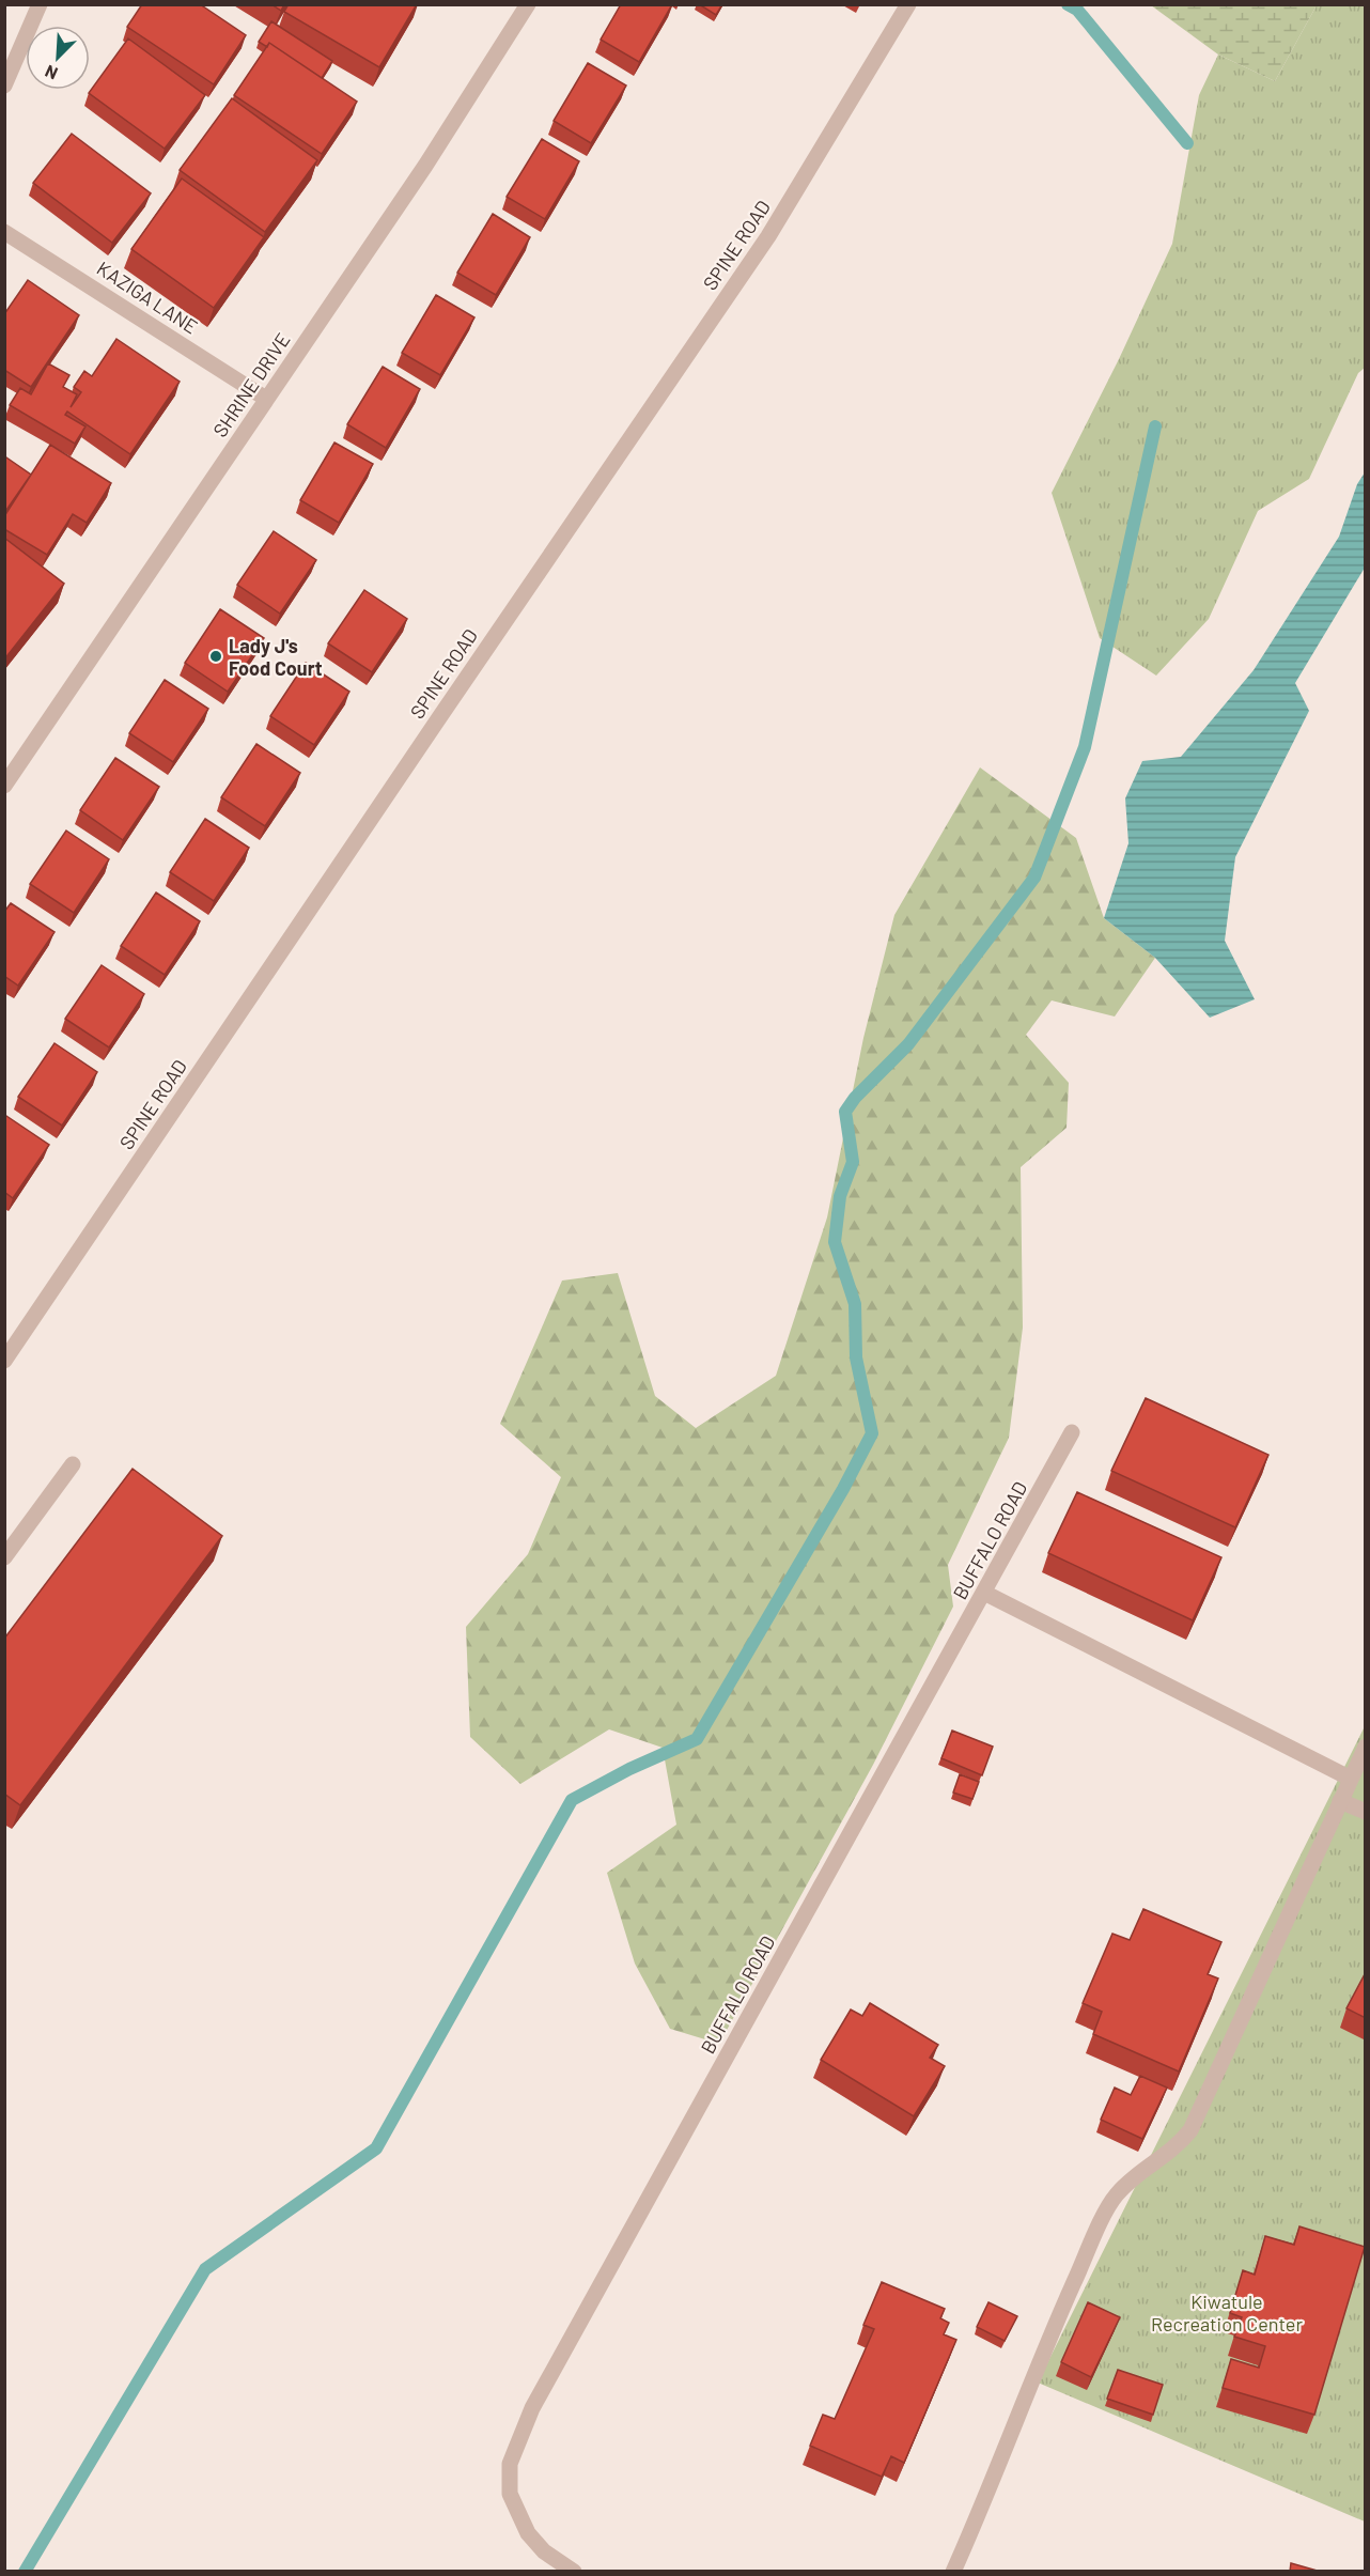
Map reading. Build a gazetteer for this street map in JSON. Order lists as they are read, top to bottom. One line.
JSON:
{"streets":{"street":["SPINE ROAD","KAZIGA LANE","SHRINE DRIVE","BUFFALO ROAD"]},"crossings":[["KAZIGA LANE","SHRINE DRIVE"]],"parks":["Kiwatule Recreation Center"],"places":["Lady J's Food Court"],"north":"bottom left"}
